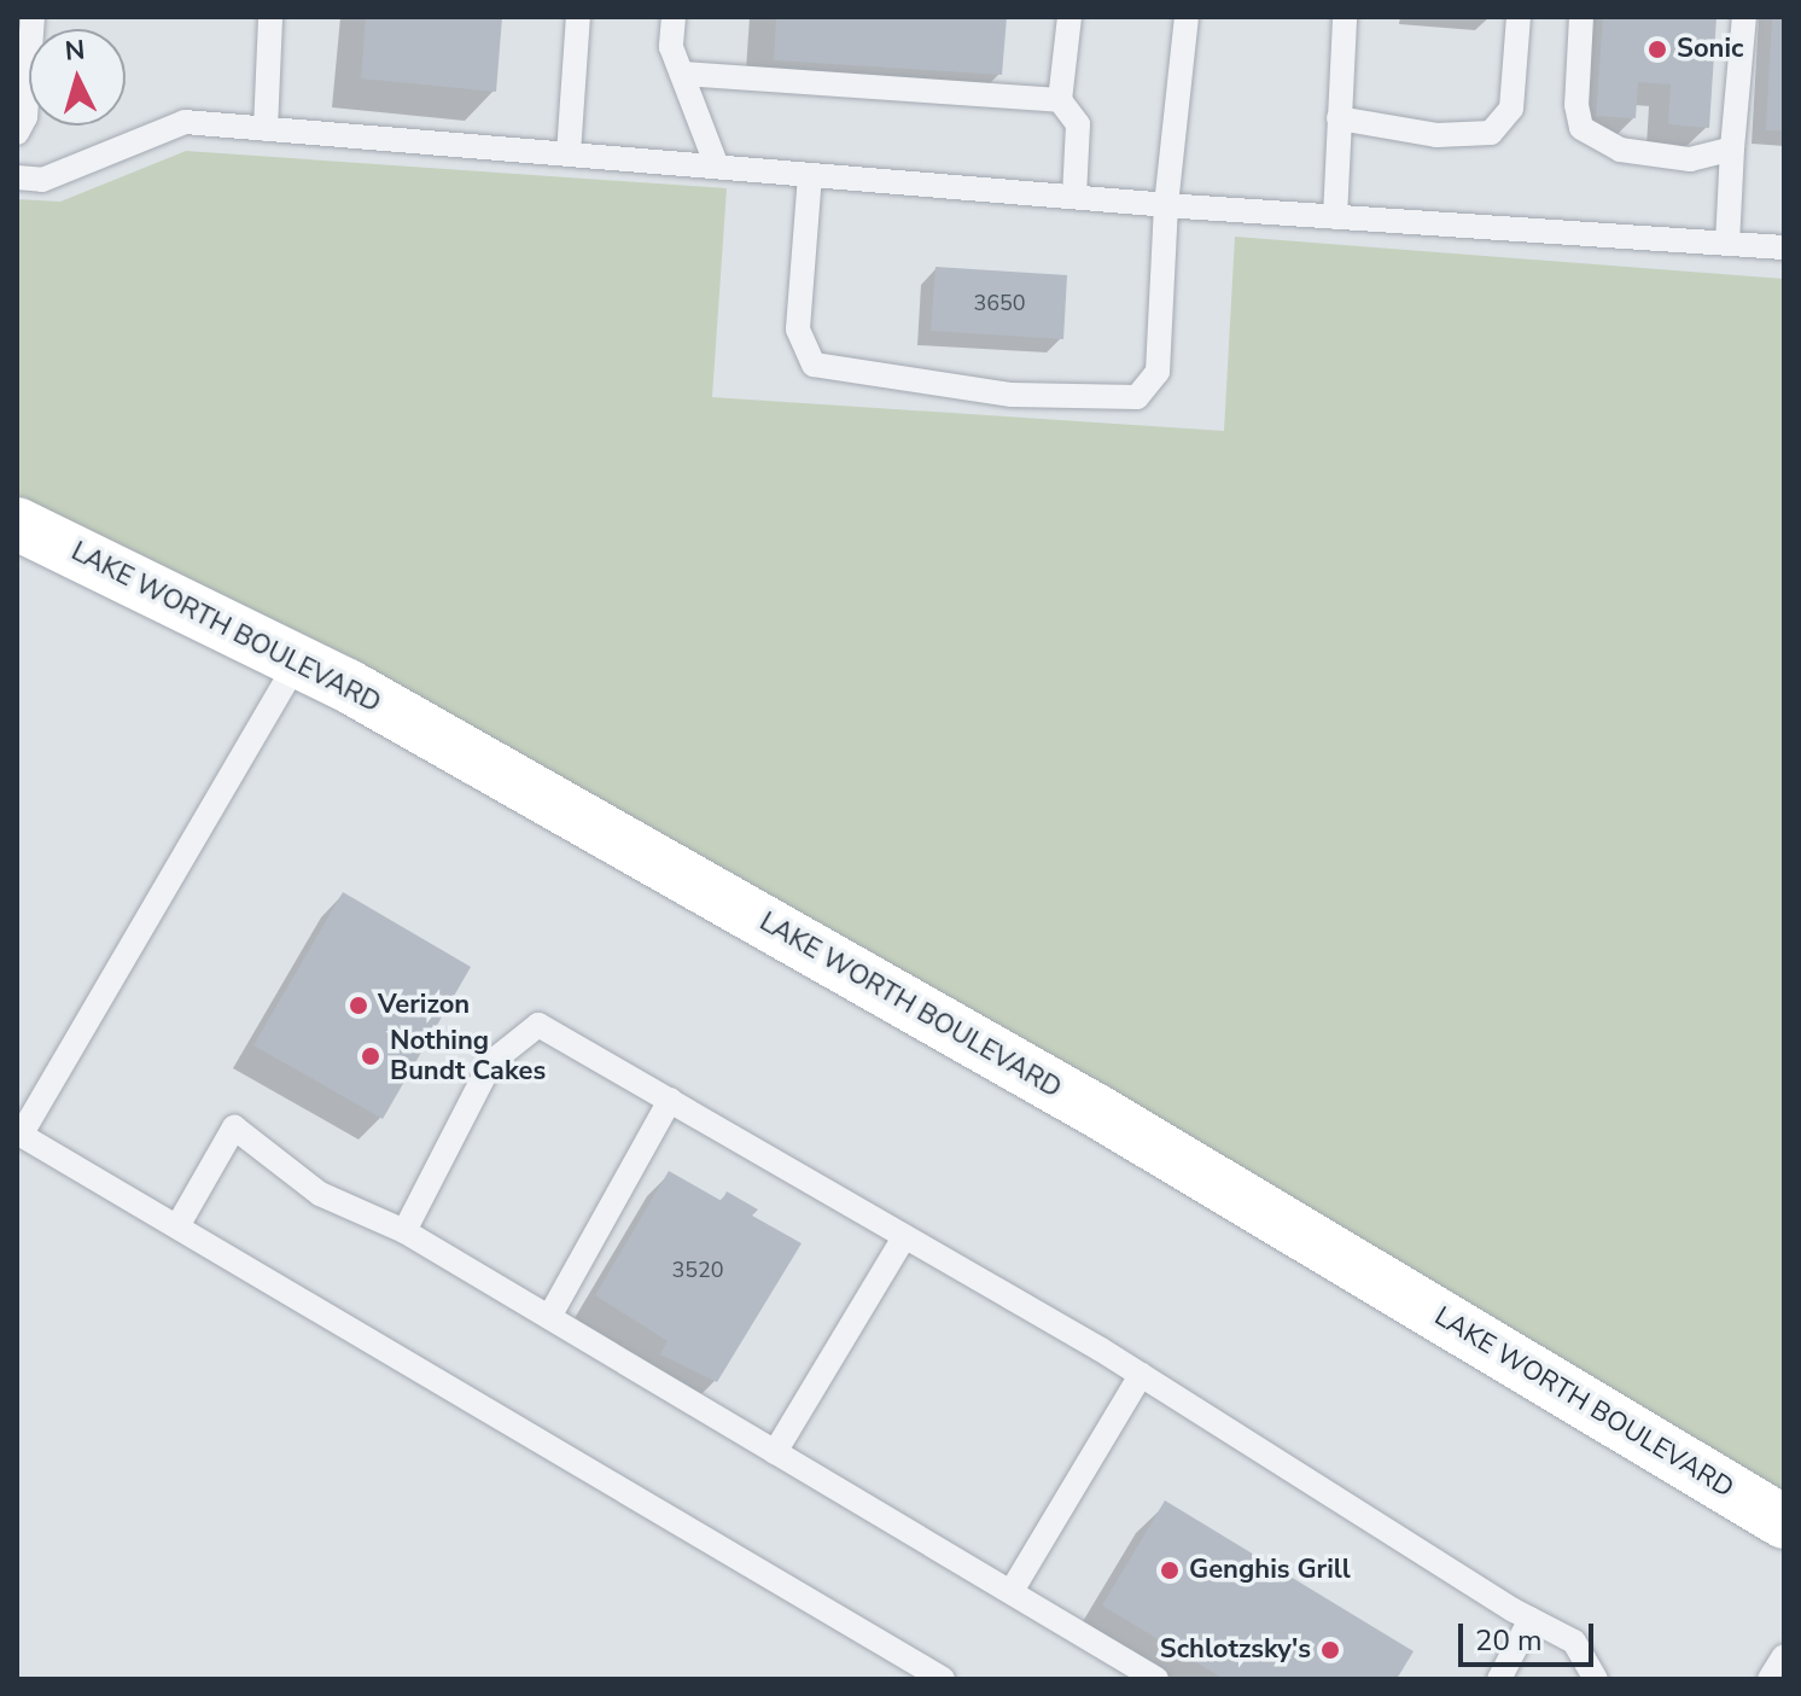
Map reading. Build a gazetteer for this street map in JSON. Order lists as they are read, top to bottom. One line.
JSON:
{"streets":{"main road":["LAKE WORTH BOULEVARD"]},"places":["Sonic","Verizon","Nothing Bundt Cakes","Genghis Grill","Schlotzsky's"],"house_numbers":["3650","3520"],"scale_bar":"20 m","north":"top"}
